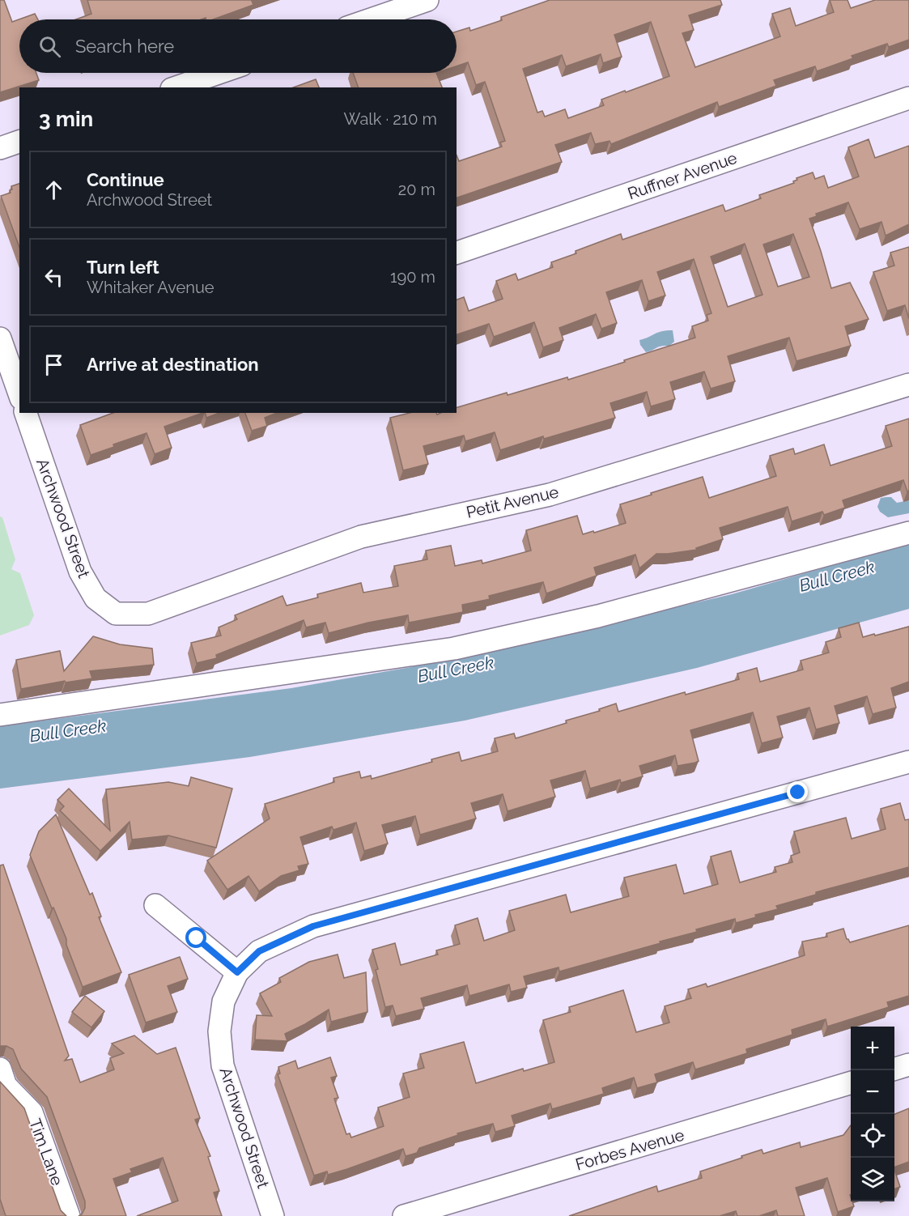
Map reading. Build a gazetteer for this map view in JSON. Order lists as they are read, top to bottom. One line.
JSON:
{"streets":{"street":["Ruffner Avenue","Petit Avenue","Archwood Street","Forbes Avenue","Tim Lane"]},"crossings":[["Petit Avenue","Archwood Street"]],"water":["Bull Creek"],"page":{"search":"Search here","heading":["3 min","Walk · 210 m"],"list":[["Continue","Archwood Street","20 m"],["Turn left","Whitaker Avenue","190 m"],"Arrive at destination"],"map_buttons":["+","−"]}}
